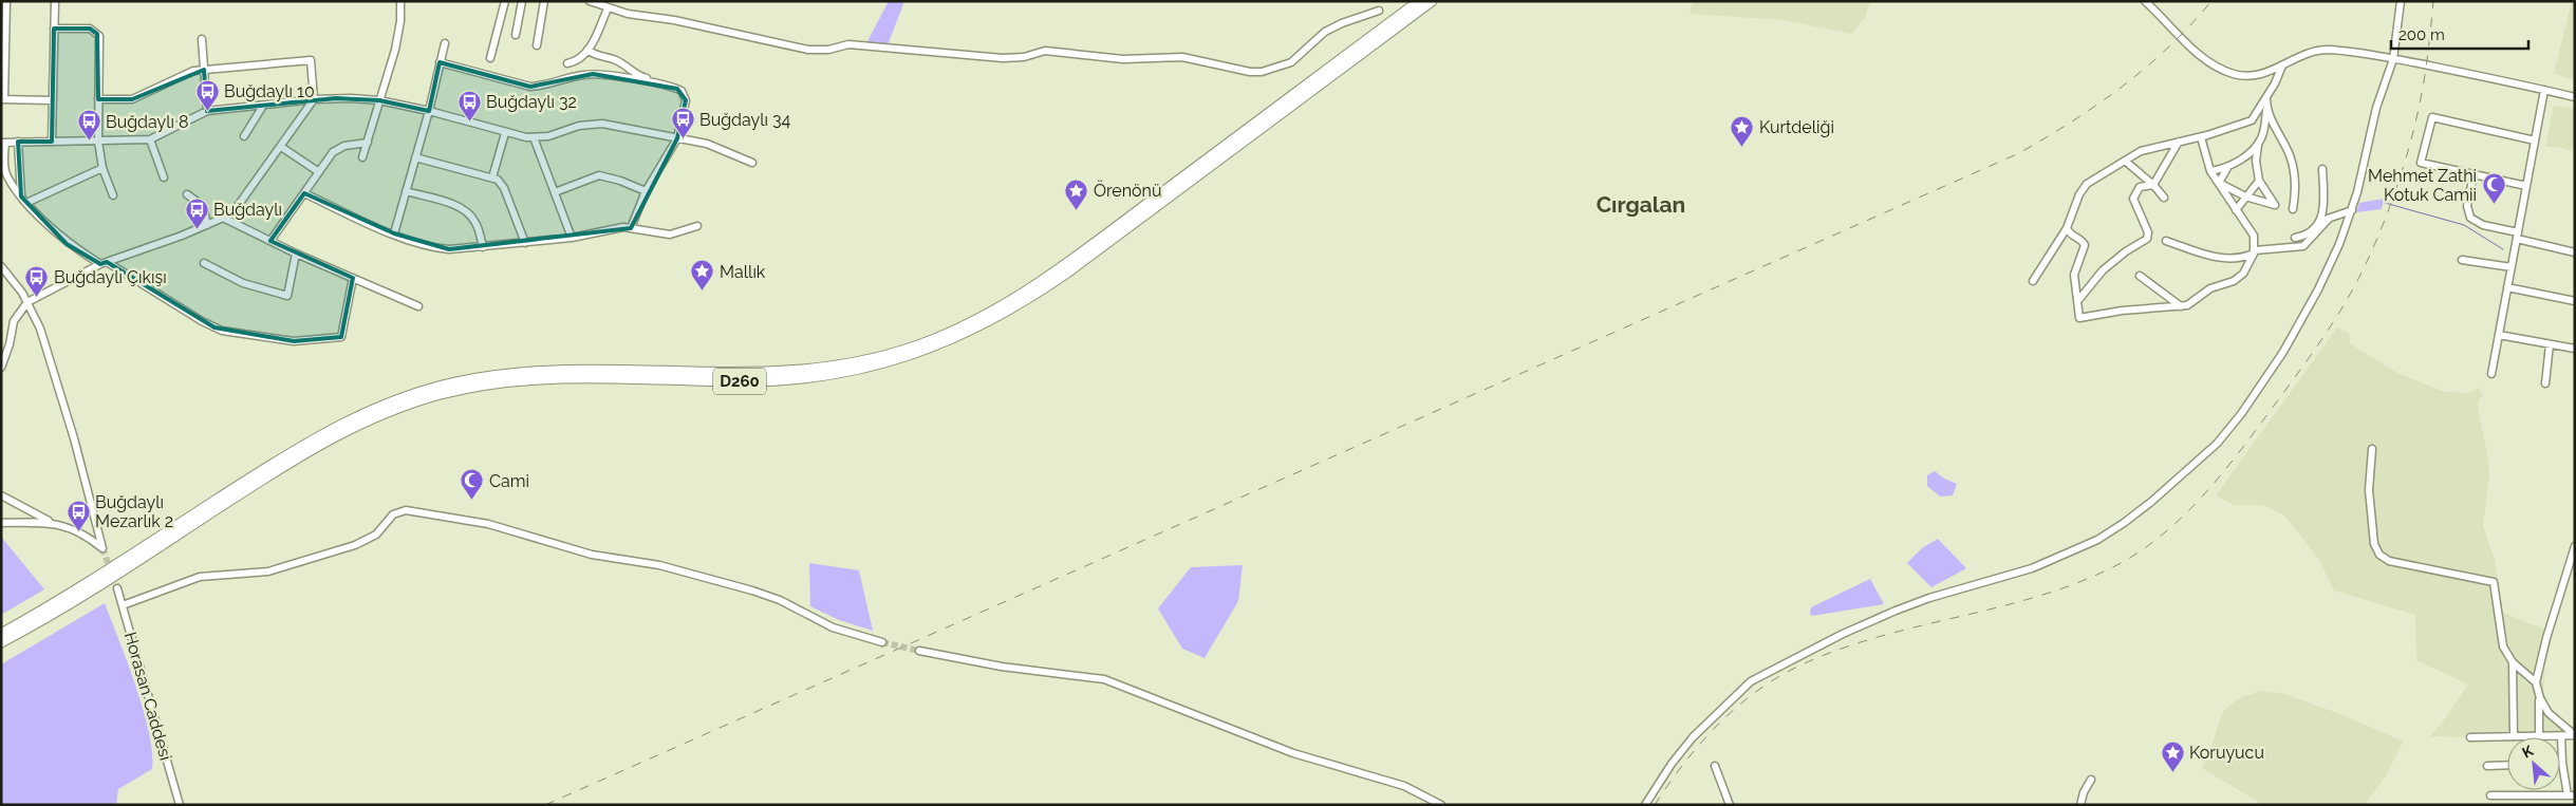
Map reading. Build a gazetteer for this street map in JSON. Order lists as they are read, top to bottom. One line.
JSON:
{"streets":{"highway":["D260"],"street":["Horasan Caddesi"]},"districts":["Cırgalan"],"places":{"bus stop":["Buğdaylı 10","Buğdaylı 32","Buğdaylı 34","Buğdaylı 8","Buğdaylı","Buğdaylı Çıkışı","Buğdaylı Mezarlık 2"],"place":["Kurtdeliği","Örenönü","Mallık","Koruyucu"],"mosque":["Mehmet Zathi Kotuk Camii","Cami"]},"scale_bar":"200 m","north":"top left"}
